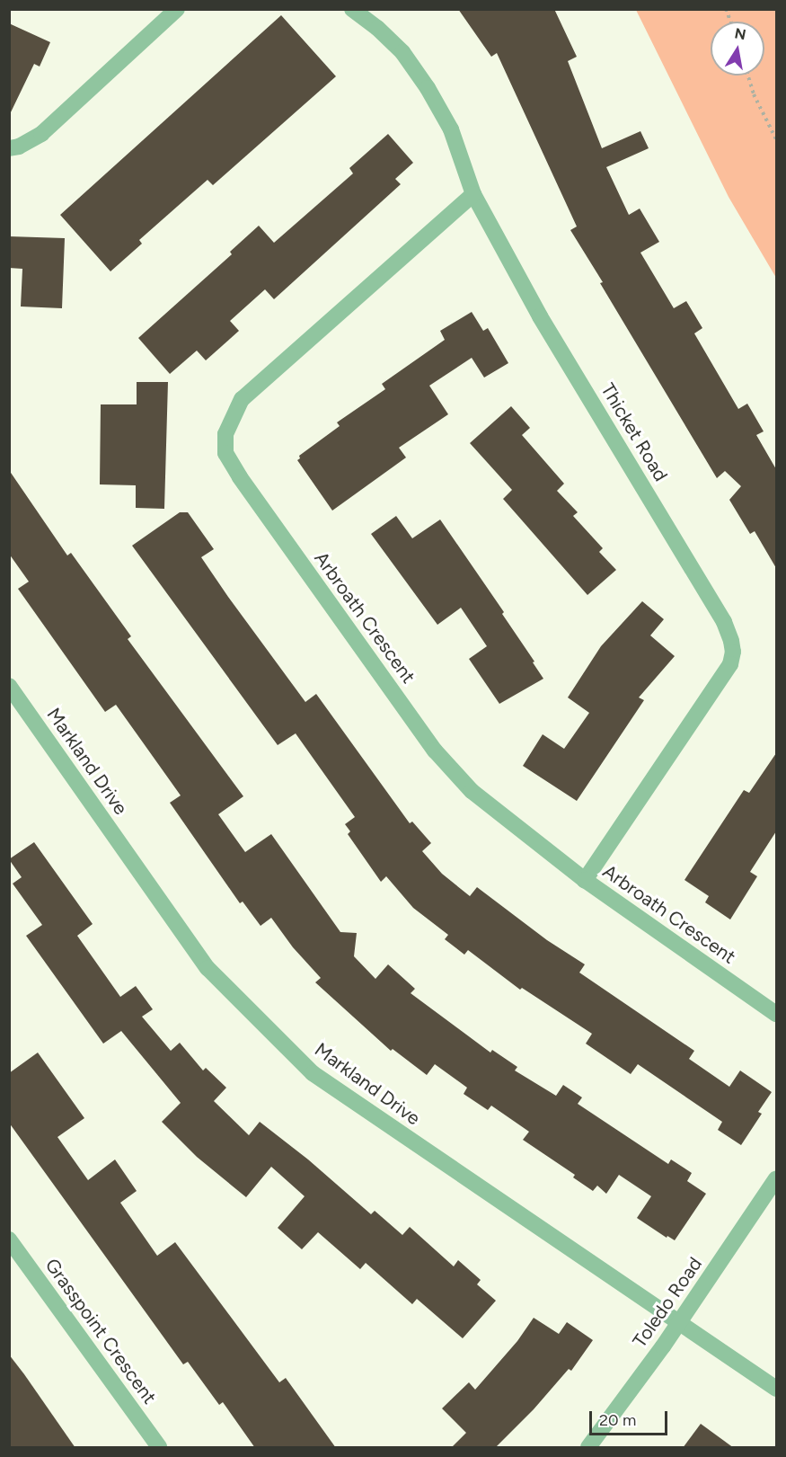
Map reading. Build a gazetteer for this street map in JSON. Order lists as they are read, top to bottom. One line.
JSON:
{"streets":{"street":["Thicket Road","Arbroath Crescent","Markland Drive","Toledo Road","Grasspoint Crescent"]},"crossings":[["Thicket Road","Arbroath Crescent"],["Markland Drive","Toledo Road"]],"scale_bar":"20 m","north":"top"}
